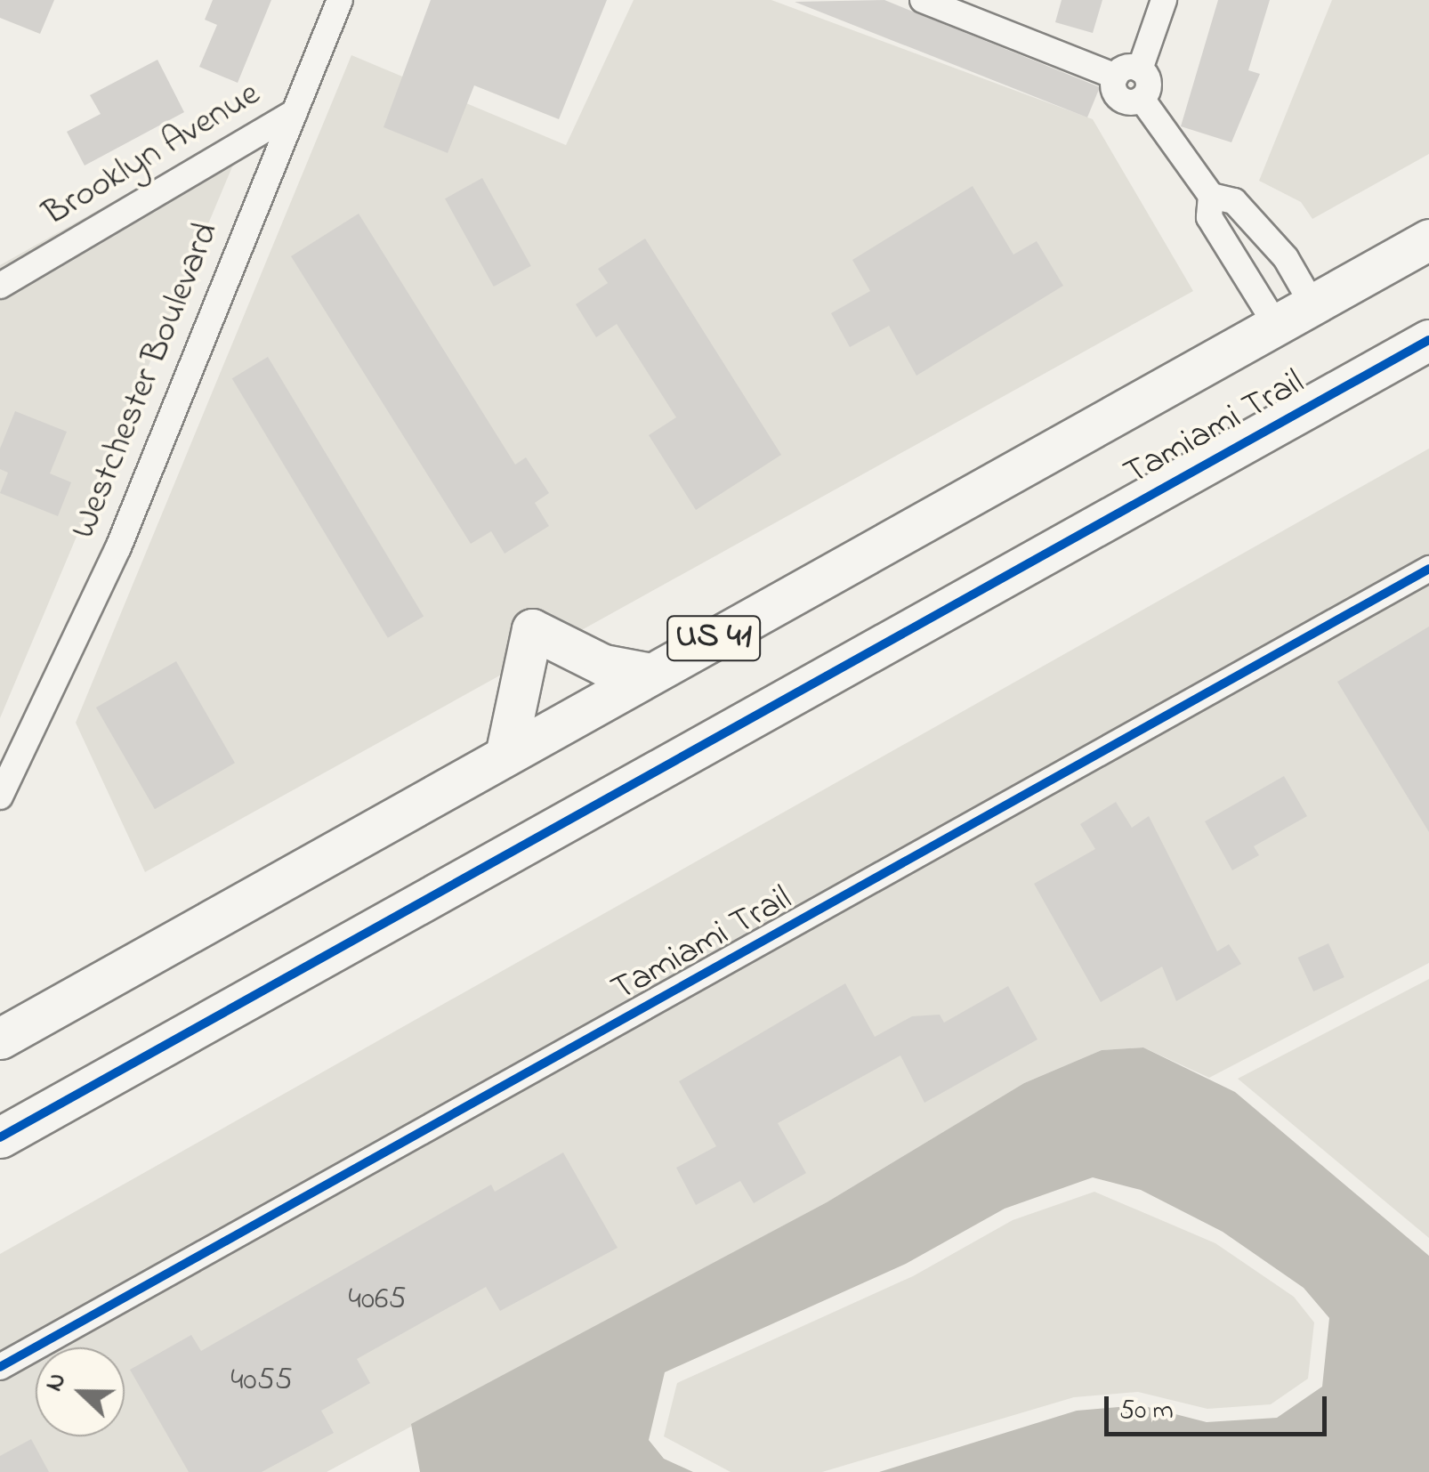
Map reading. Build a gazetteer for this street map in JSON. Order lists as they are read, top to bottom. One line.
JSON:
{"streets":{"main road":["Tamiami Trail","US 41"],"street":["Brooklyn Avenue","Westchester Boulevard"]},"crossings":[["Brooklyn Avenue","Westchester Boulevard"]],"house_numbers":["4065","4055"],"scale_bar":"50 m","north":"left"}
